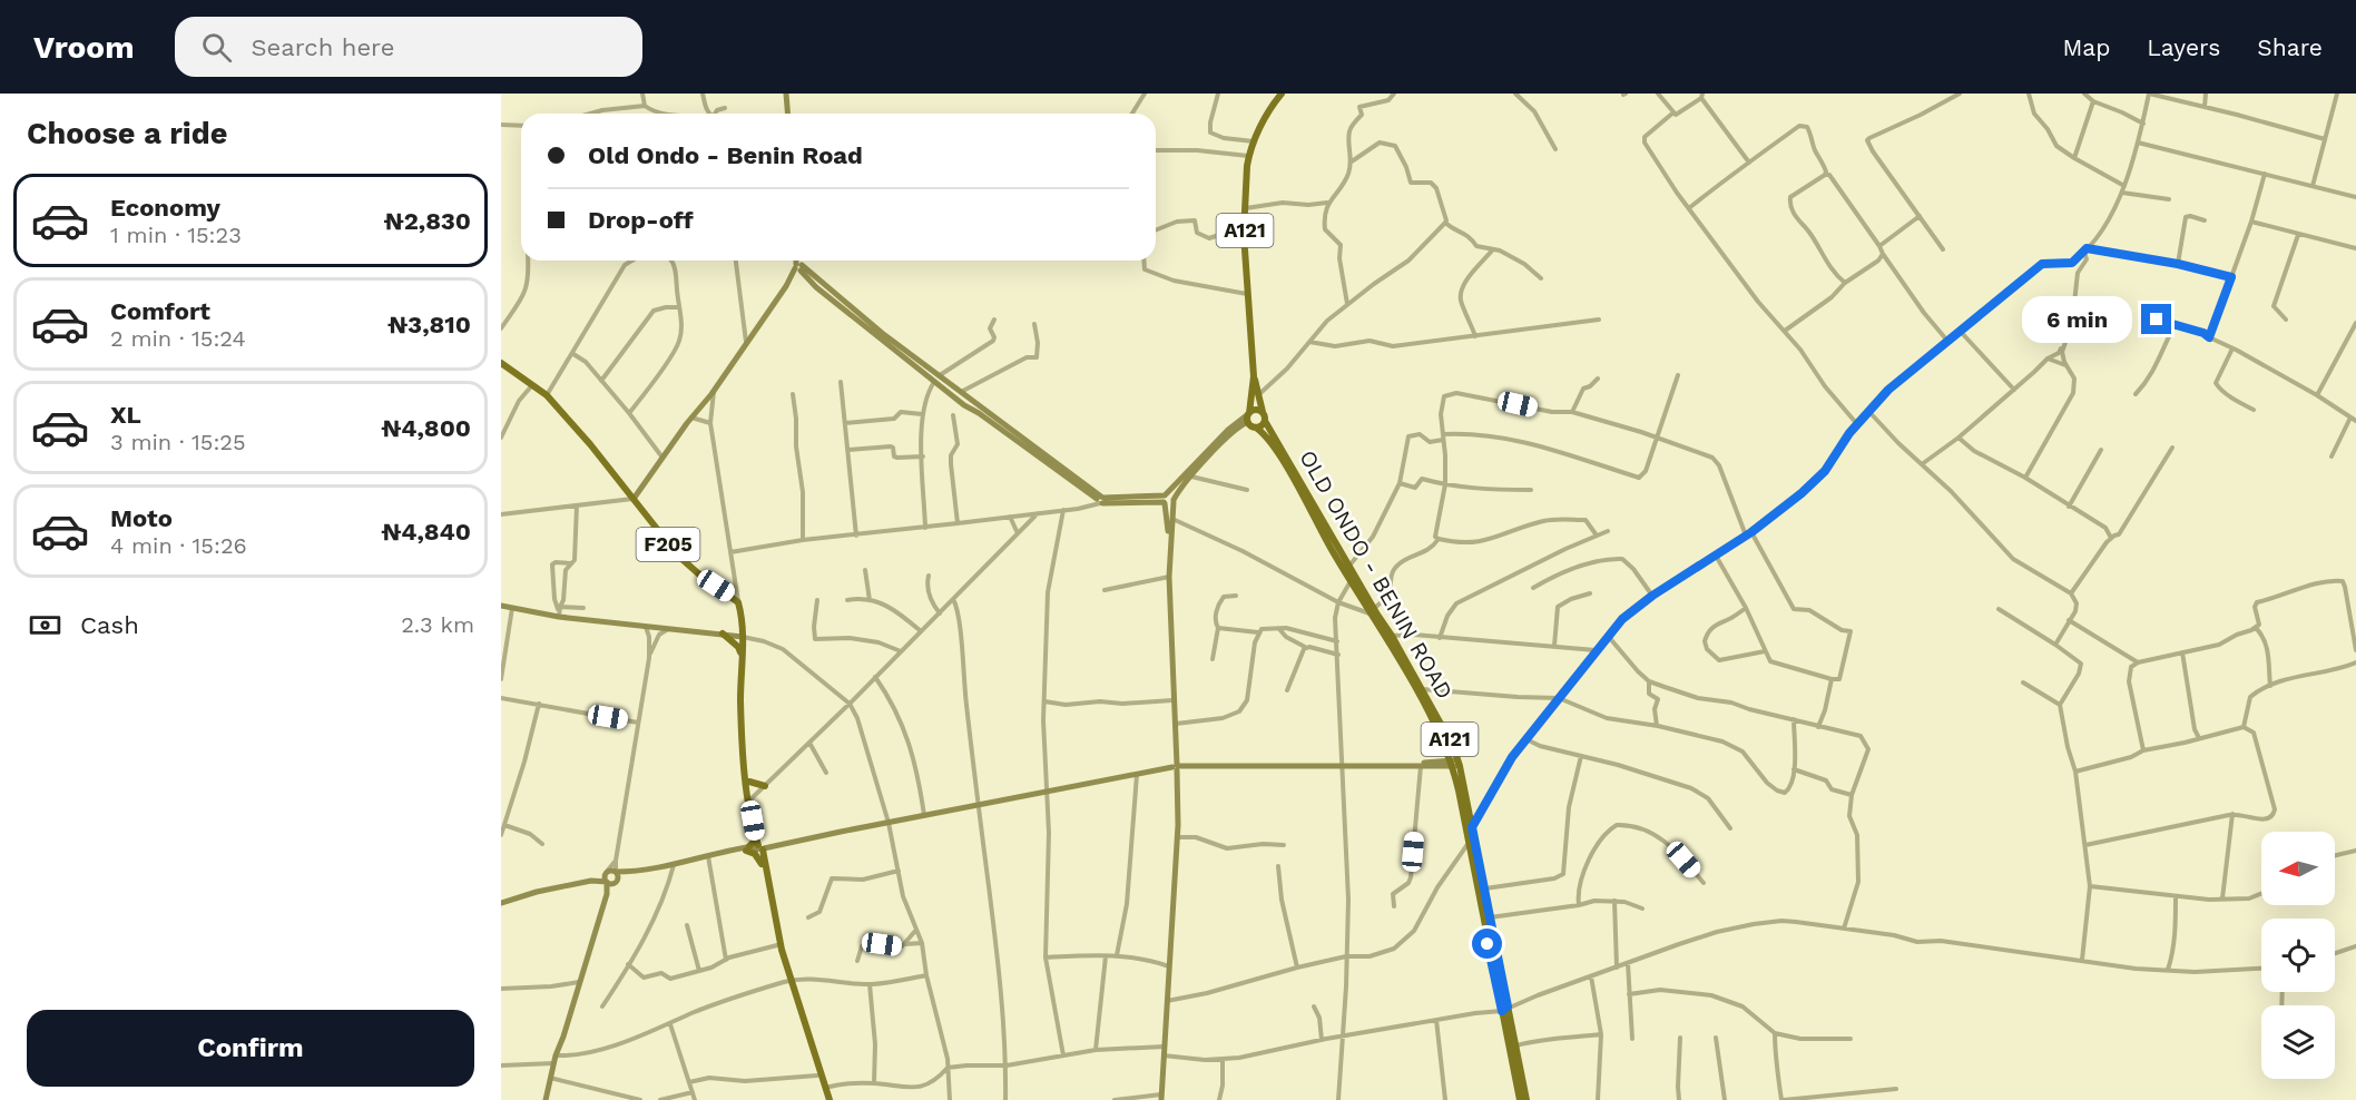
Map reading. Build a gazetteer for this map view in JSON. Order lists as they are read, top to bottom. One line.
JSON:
{"streets":{"main road":["A121","F205","OLD ONDO - BENIN ROAD"]},"north":"left","page":{"header":"Vroom","search":"Search here","nav":["Map","Layers","Share"],"heading":"Choose a ride","banner":["Old Ondo - Benin Road","Drop-off"],"list":[{"name":"Economy","note":"1 min · 15:23","value":"₦2,830"},{"name":"Comfort","note":"2 min · 15:24","value":"₦3,810"},{"name":"XL","note":"3 min · 15:25","value":"₦4,800"},{"name":"Moto","note":"4 min · 15:26","value":"₦4,840"}],"bubble":"6 min","pay":["Cash","2.3 km"],"buttons":"Confirm"}}
